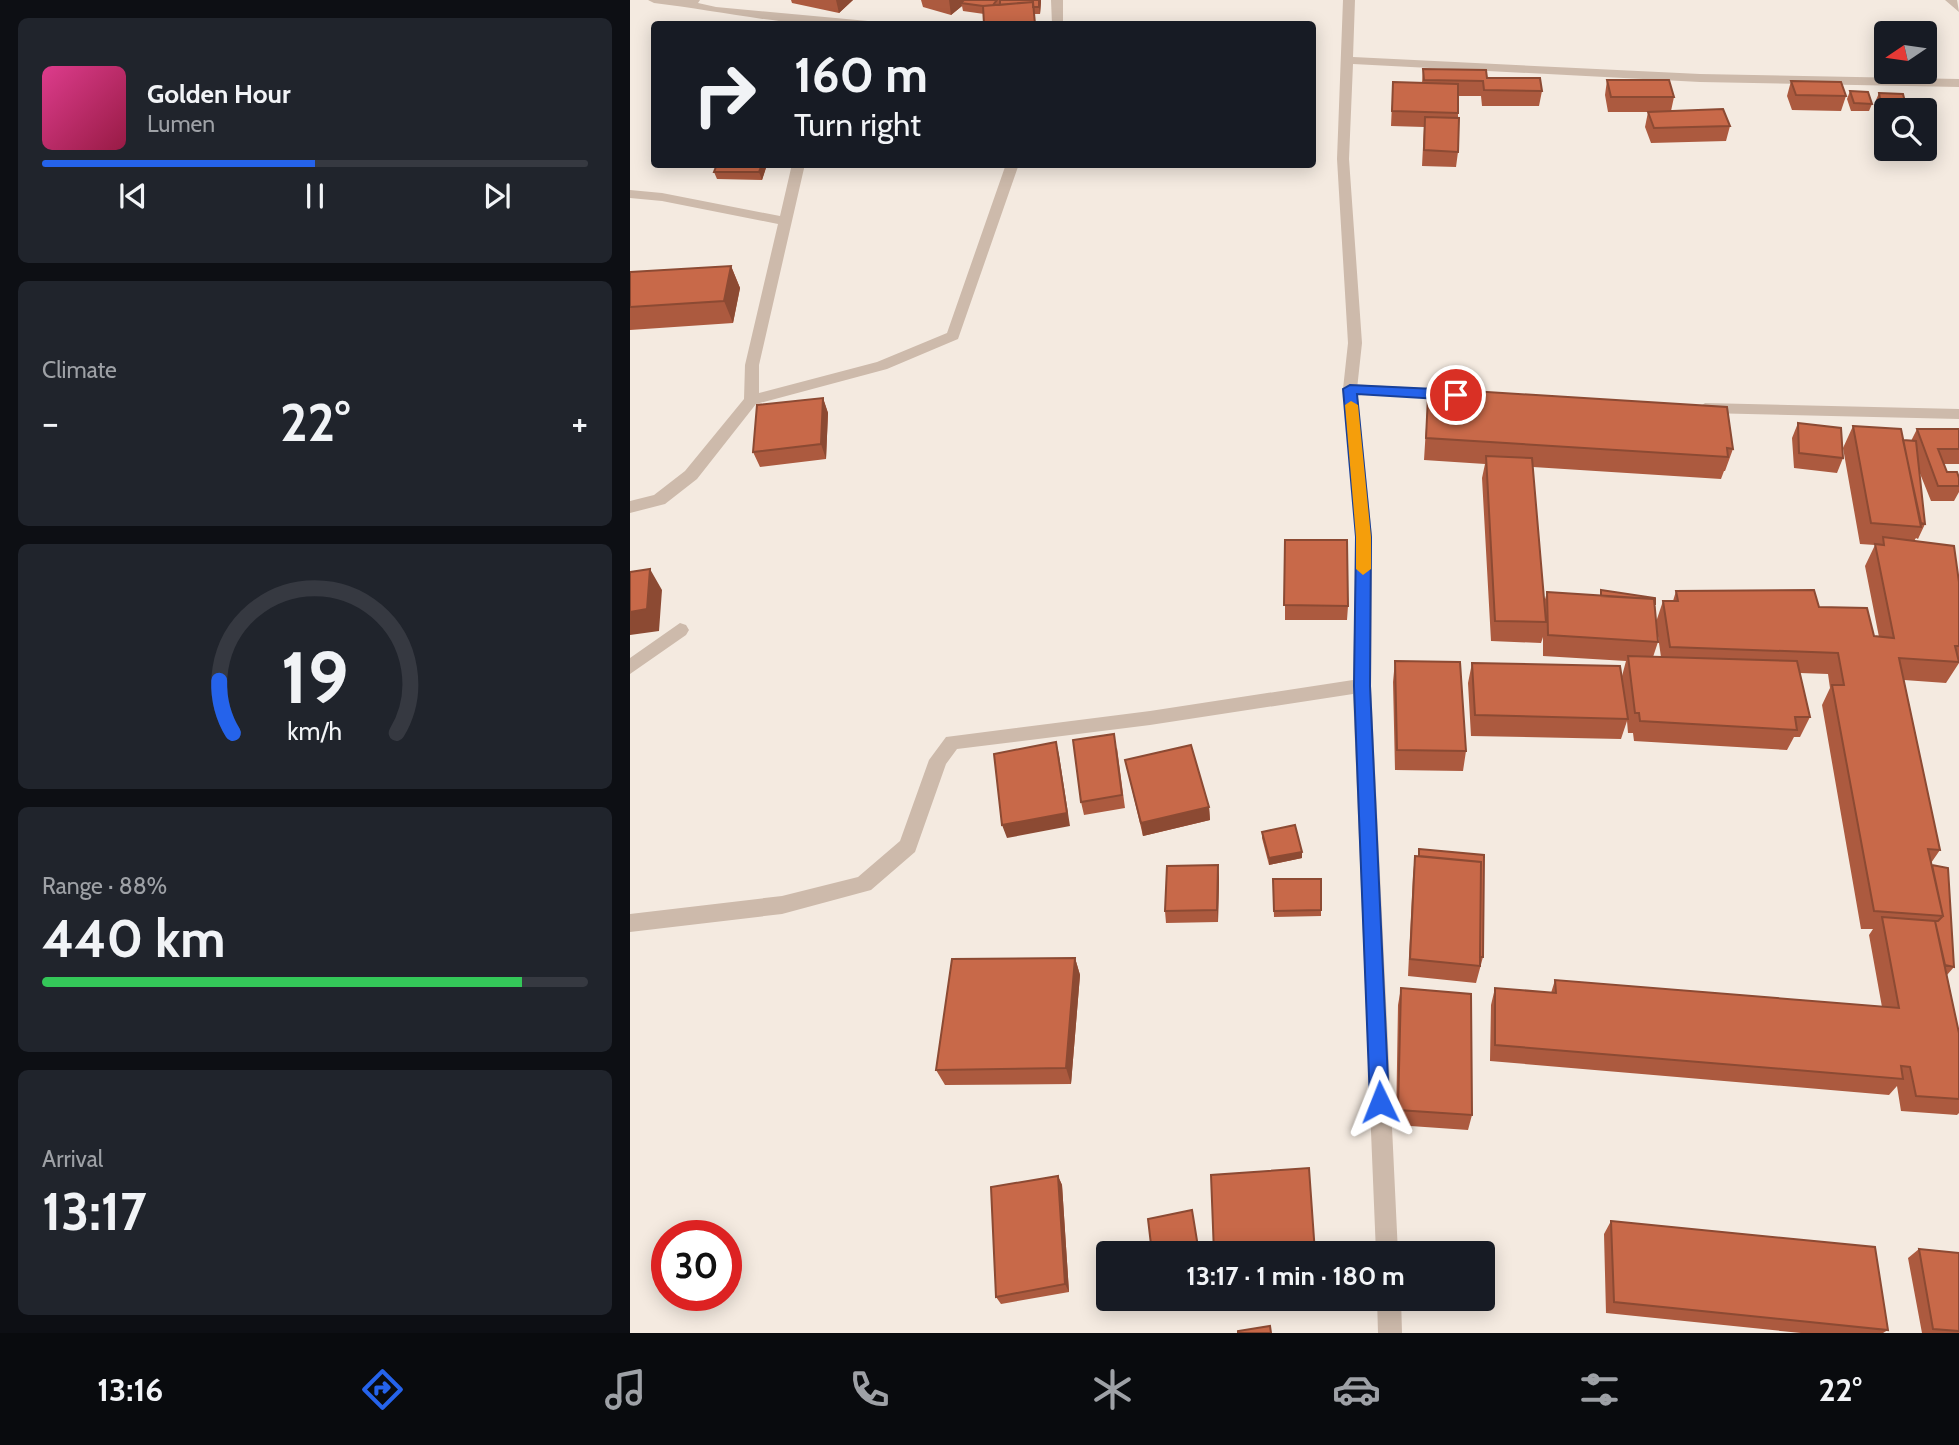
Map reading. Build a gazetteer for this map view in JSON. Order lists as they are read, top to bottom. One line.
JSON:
{"north":"left","page":{"turn":["160 m","Turn right"],"song":["Golden Hour","Lumen"],"tile":["Climate",["Range · 88%","440 km"],["Arrival","13:17"]],"heat":["−","22°","+"],"limit":"30","trip":"13:17 · 1 min · 180 m","tabs":["13:16","22°"],"gauge":["19","km/h"]}}
